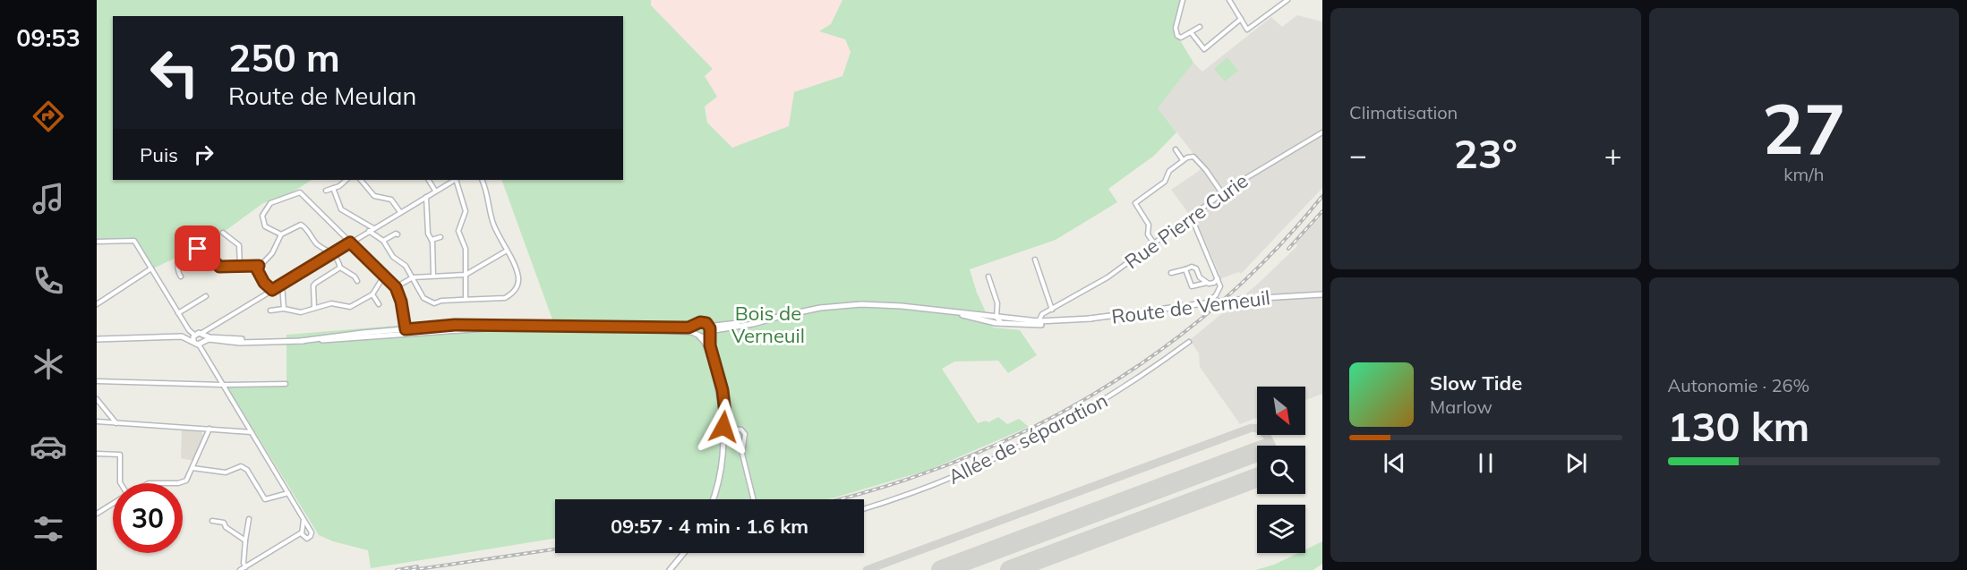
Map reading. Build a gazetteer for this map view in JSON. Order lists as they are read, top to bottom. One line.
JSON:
{"streets":{"main road":["Route de Verneuil"],"street":["Rue Pierre Curie","Allée de séparation"]},"crossings":[["Rue Pierre Curie","Route de Verneuil"]],"parks":["Bois de Verneuil"],"north":"bottom right","page":{"tabs":"09:53","tile":["Climatisation",["27","km/h"],["Autonomie · 26%","130 km"]],"turn":["250 m","Route de Meulan"],"then":"Puis","heat":["−","23°","+"],"song":["Slow Tide","Marlow"],"limit":"30","trip":"09:57 · 4 min · 1.6 km"}}
